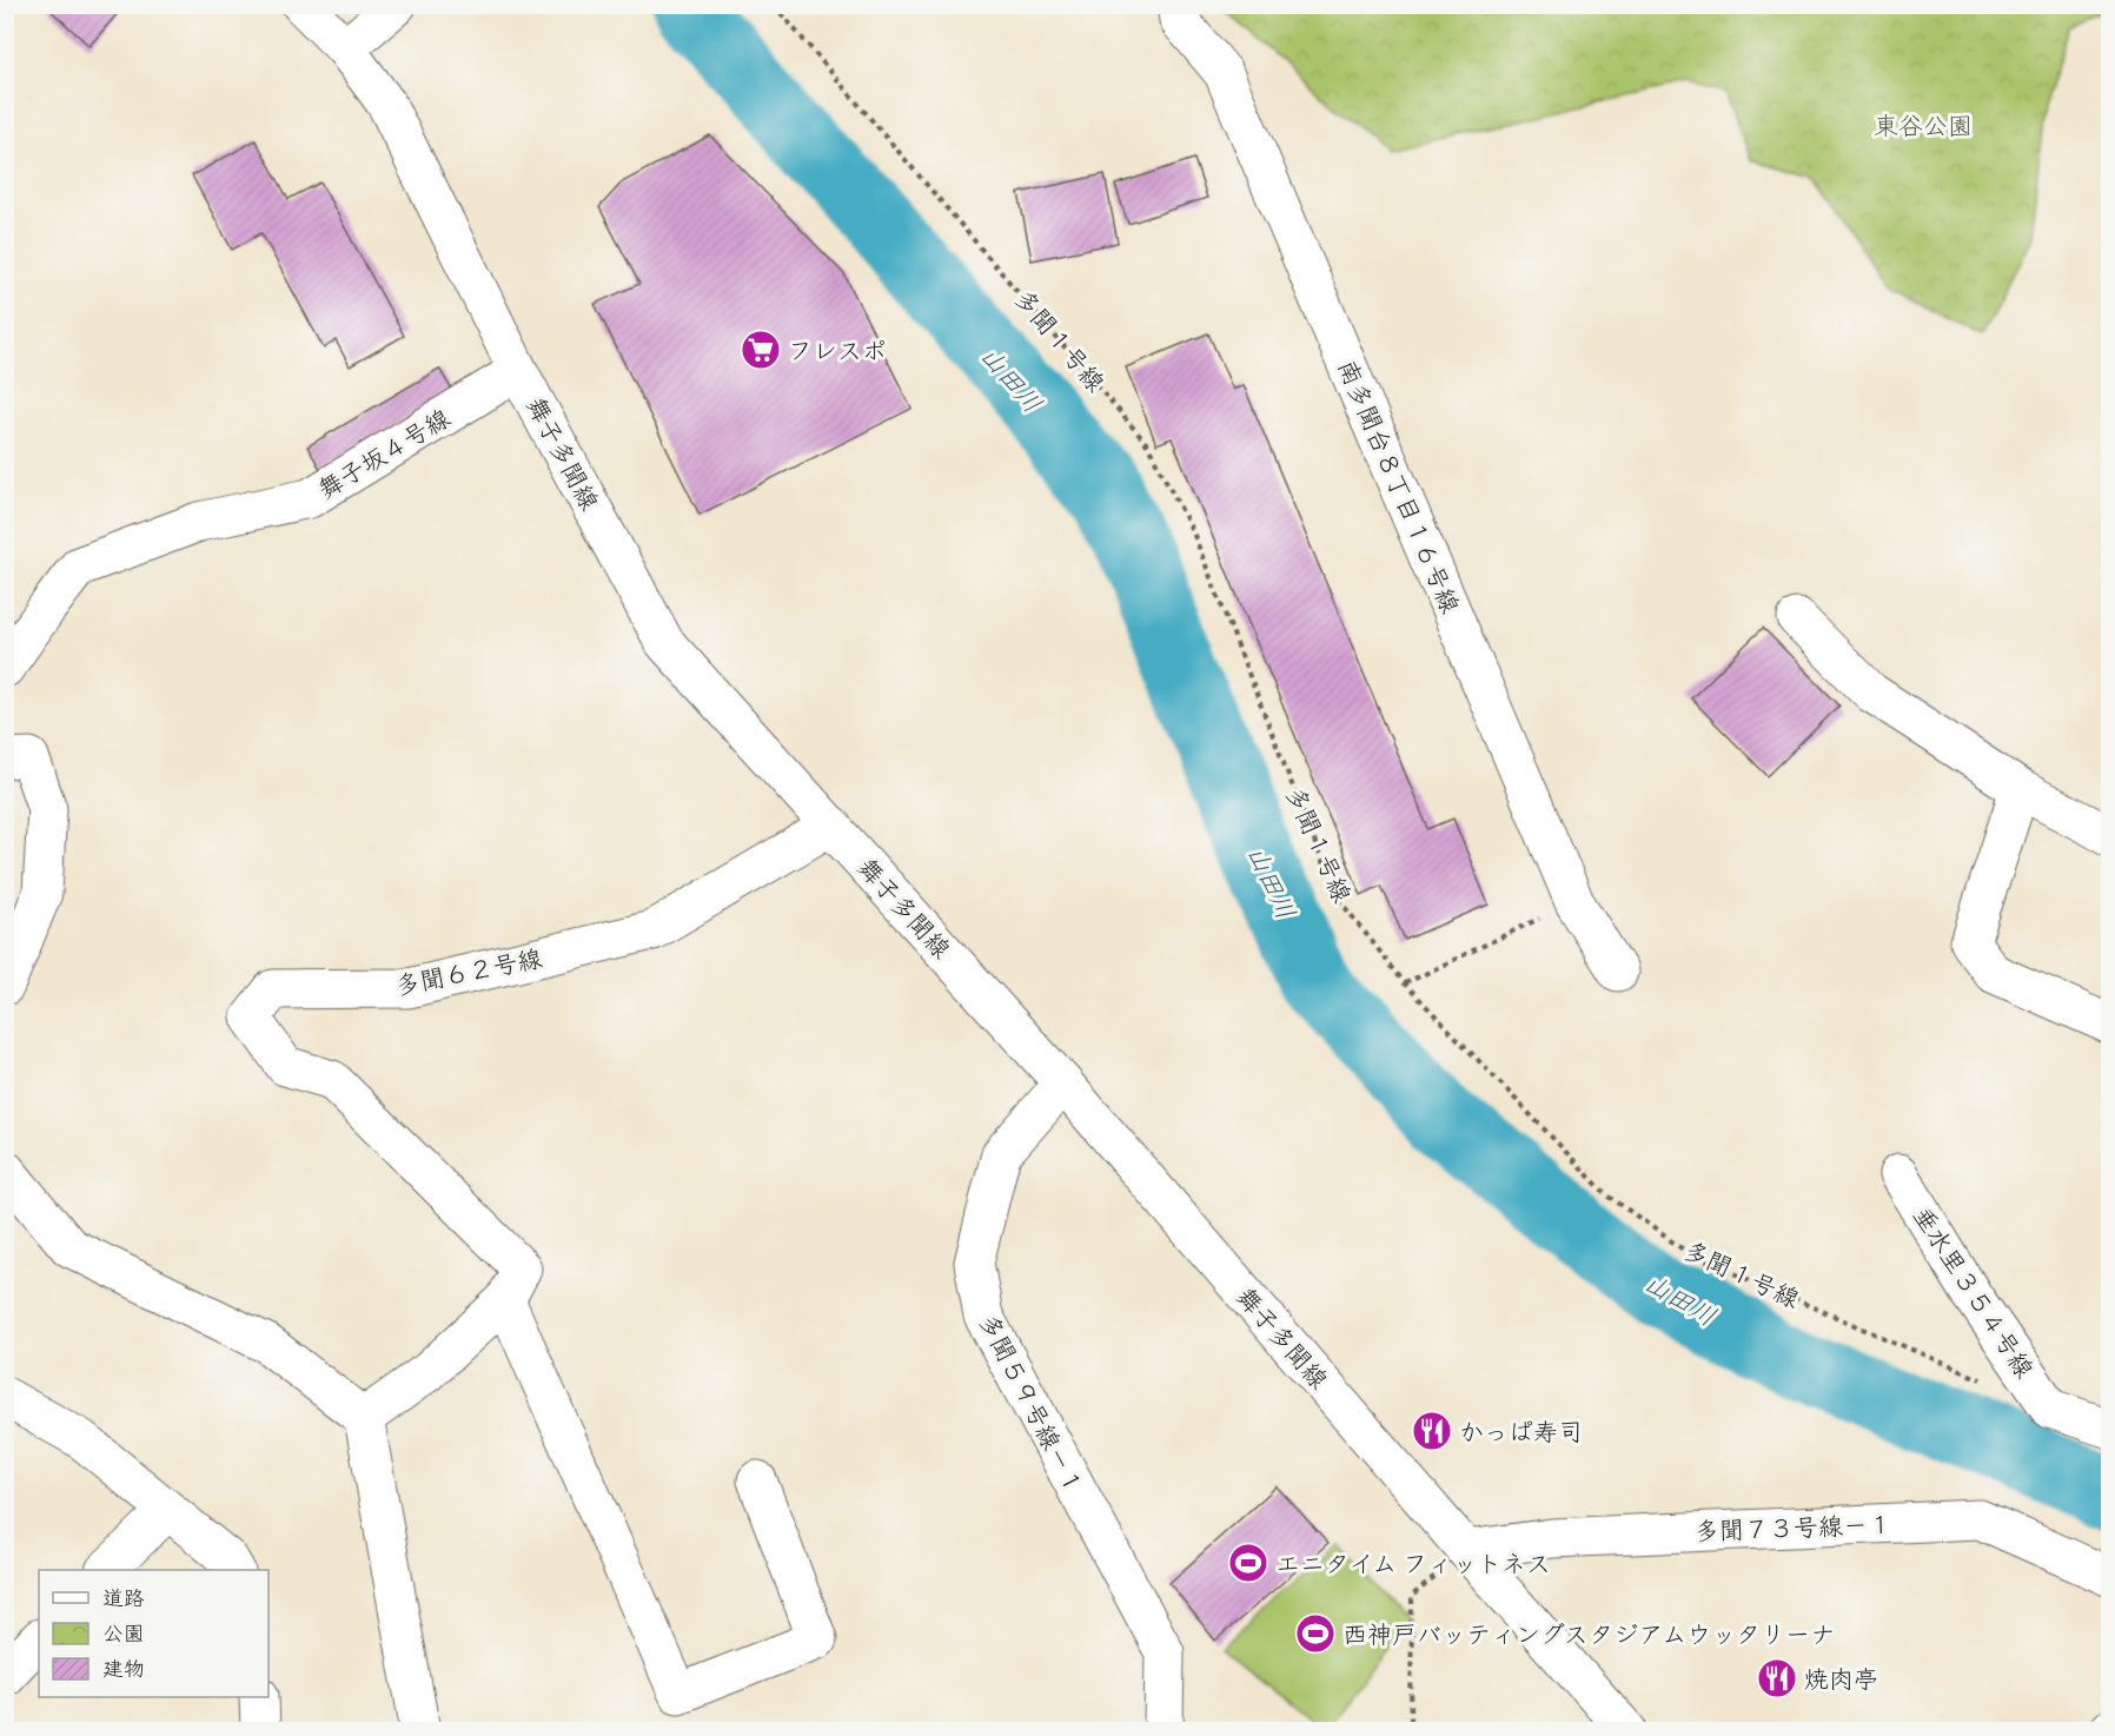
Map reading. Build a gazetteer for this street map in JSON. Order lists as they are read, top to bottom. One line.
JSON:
{"streets":{"street":["舞子坂４号線","舞子多聞線","南多聞台８丁目１６号線","多聞６２号線","垂水里３５４号線","多聞５９号線－１","多聞７３号線－１"],"path":["多聞１号線"]},"crossings":[["舞子坂４号線","舞子多聞線"],["舞子多聞線","多聞６２号線"],["舞子多聞線","多聞５９号線－１"],["舞子多聞線","多聞７３号線－１"]],"water":["山田川"],"parks":["東谷公園"],"places":{"supermarket":["フレスポ"],"restaurant":["かっぱ寿司","焼肉亭"],"sports":["エニタイム フィットネス","西神戸バッティングスタジアムウッタリーナ"]},"legend":["道路","公園","建物"]}
